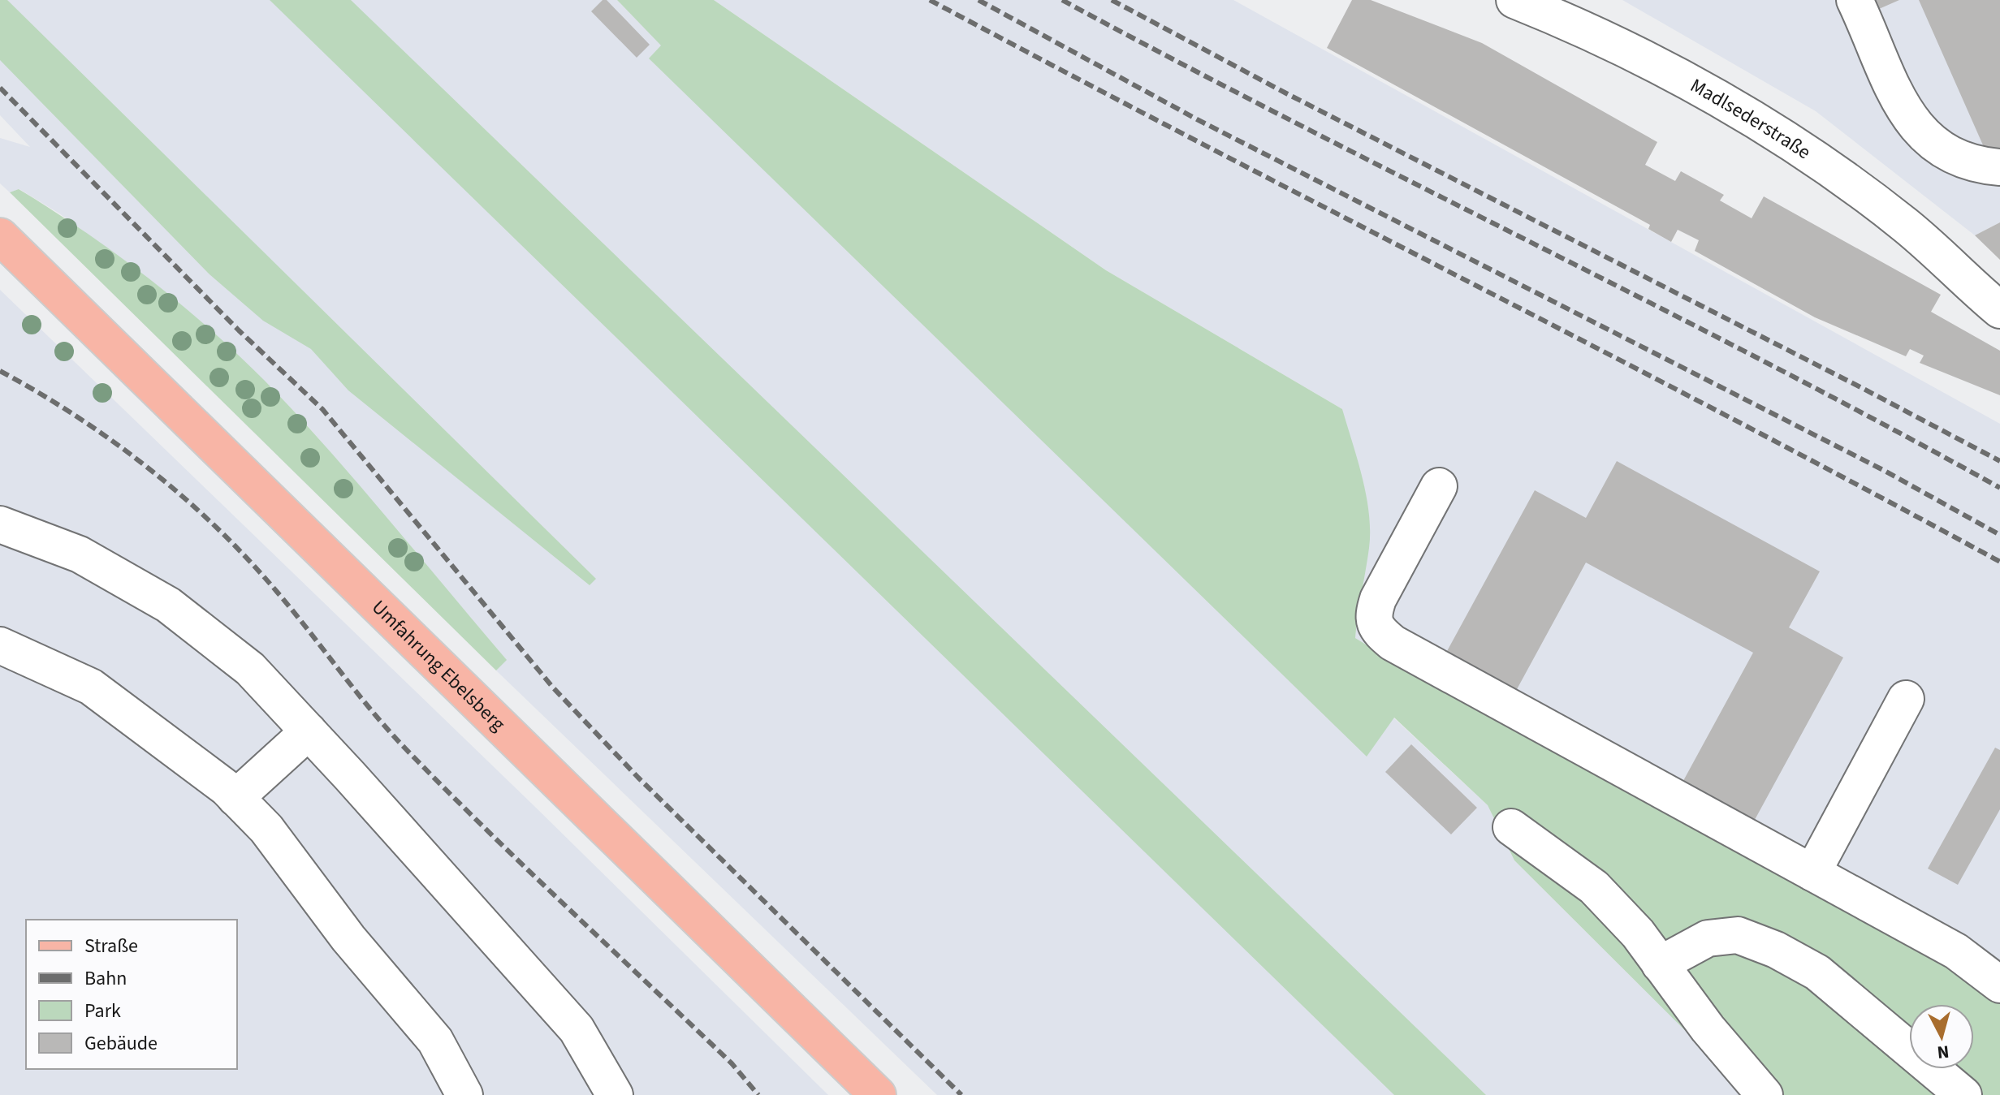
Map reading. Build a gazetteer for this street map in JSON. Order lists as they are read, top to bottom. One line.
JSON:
{"streets":{"main road":["Umfahrung Ebelsberg"],"street":["Madlsederstraße"]},"legend":["Straße","Bahn","Park","Gebäude"],"north":"bottom"}
